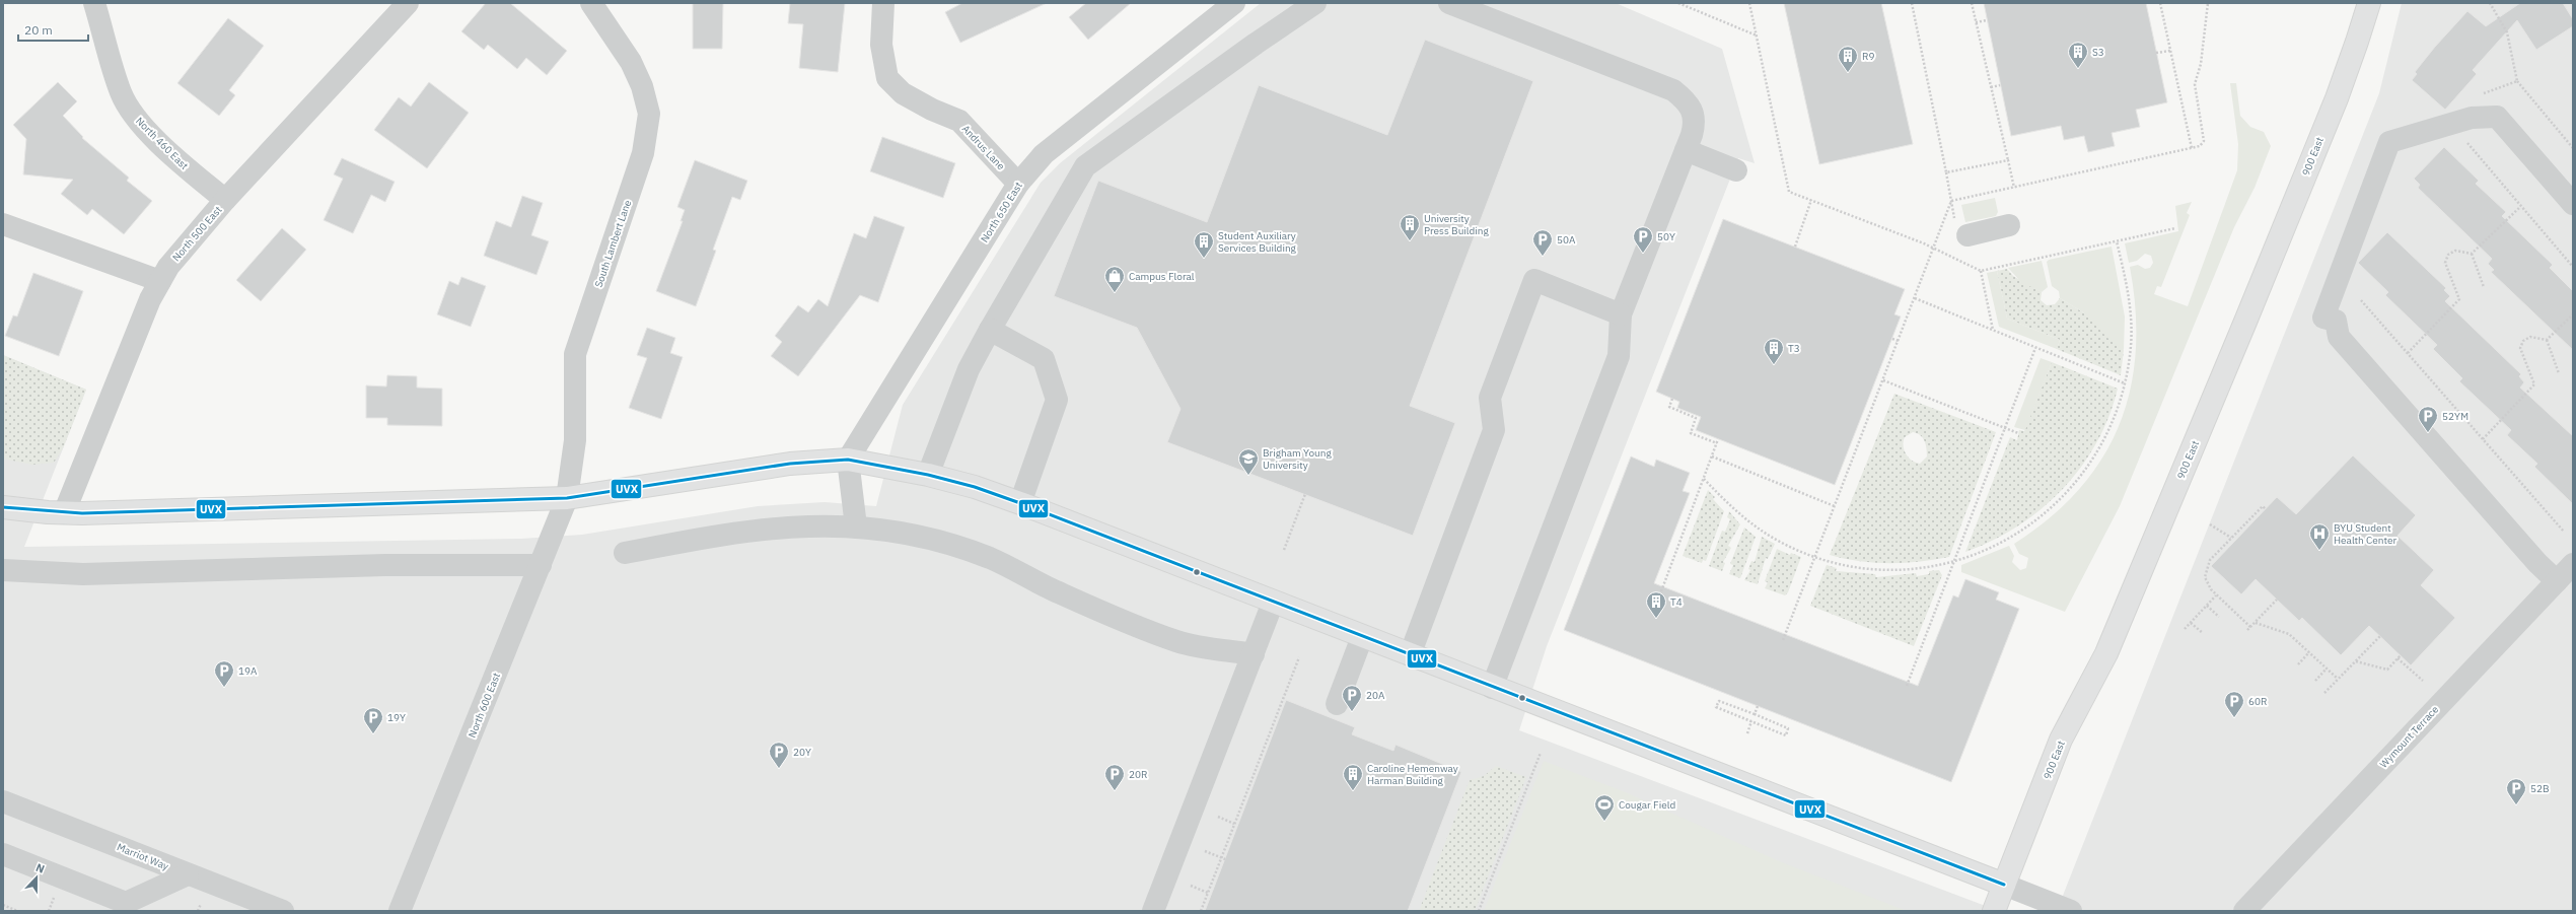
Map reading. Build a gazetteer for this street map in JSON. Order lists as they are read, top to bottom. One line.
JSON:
{"streets":{"main road":["900 East"],"street":["North 460 East","Andrus Lane","North 650 East","North 500 East","South Lambert Lane","North 600 East","Wymount Terrace","Marriot Way"]},"crossings":[["North 460 East","North 500 East"],["Andrus Lane","North 650 East"],["South Lambert Lane","North 600 East"]],"places":{"building":["S3","R9","University Press Building","Student Auxiliary Services Building","T3","T4","Caroline Hemenway Harman Building"],"parking":["50Y","50A","52YM","19A","20A","60R","19Y","20Y","20R","52B"],"shop":["Campus Floral"],"school or university":["Brigham Young University"],"hospital":["BYU Student Health Center"],"sports":["Cougar Field"]},"lines":["transit line UVX"],"scale_bar":"20 m","north":"top"}
